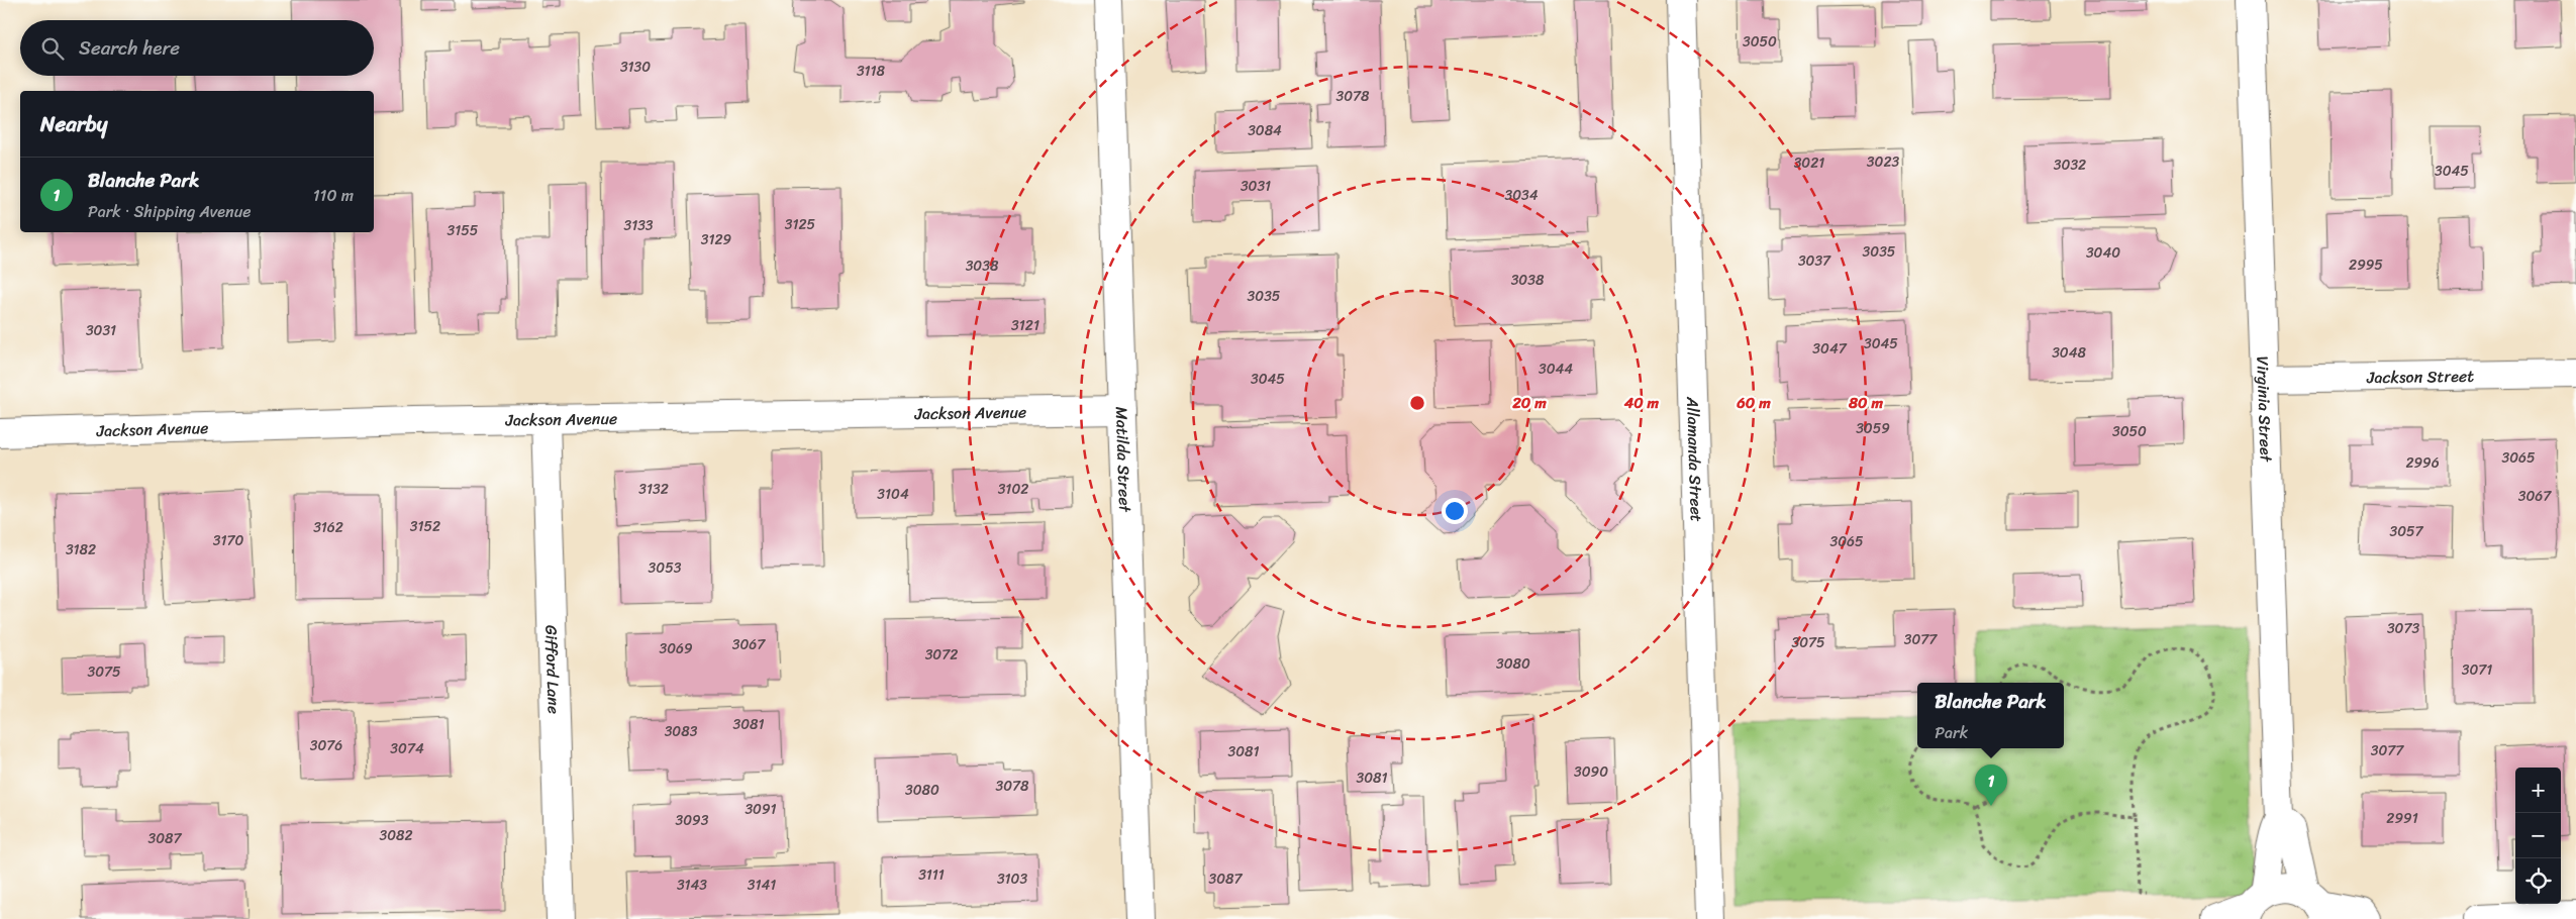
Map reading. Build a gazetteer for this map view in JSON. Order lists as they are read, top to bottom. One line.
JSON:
{"streets":{"street":["Jackson Street","Virginia Street","Jackson Avenue","Matilda Street","Allamanda Street","Gifford Lane"]},"crossings":[["Jackson Street","Virginia Street"],["Jackson Avenue","Matilda Street"],["Jackson Avenue","Gifford Lane"]],"house_numbers":["3050","3130","3118","3078","3084","3023","3021","3032","3045","3031","3034","3125","3133","3155","3129","3035","3040","3037","2995","3038","3038","3035","3121","3031","3045","3047","3048","3044","3045","3059","3050","3065","2996","3132","3102","3104","3067","3152","3162","3057","3170","3065","3182","3053","3073","3077","3075","3067","3069","3072","3080","3071","3075","3081","3083","3076","3074","3077","3081","3090","3081","3078","3080","3091","2991","3093","3082","3087","3111","3103","3087","3143","3141"],"page":{"search":"Search here","heading":"Nearby","list":[{"mark":"1","name":"Blanche Park","note":"Park · Shipping Avenue","value":"110 m"}],"popup":["Blanche Park","Park"],"pins":"1","map_buttons":["+","−"]},"rings":["20 m","40 m","60 m","80 m"]}
